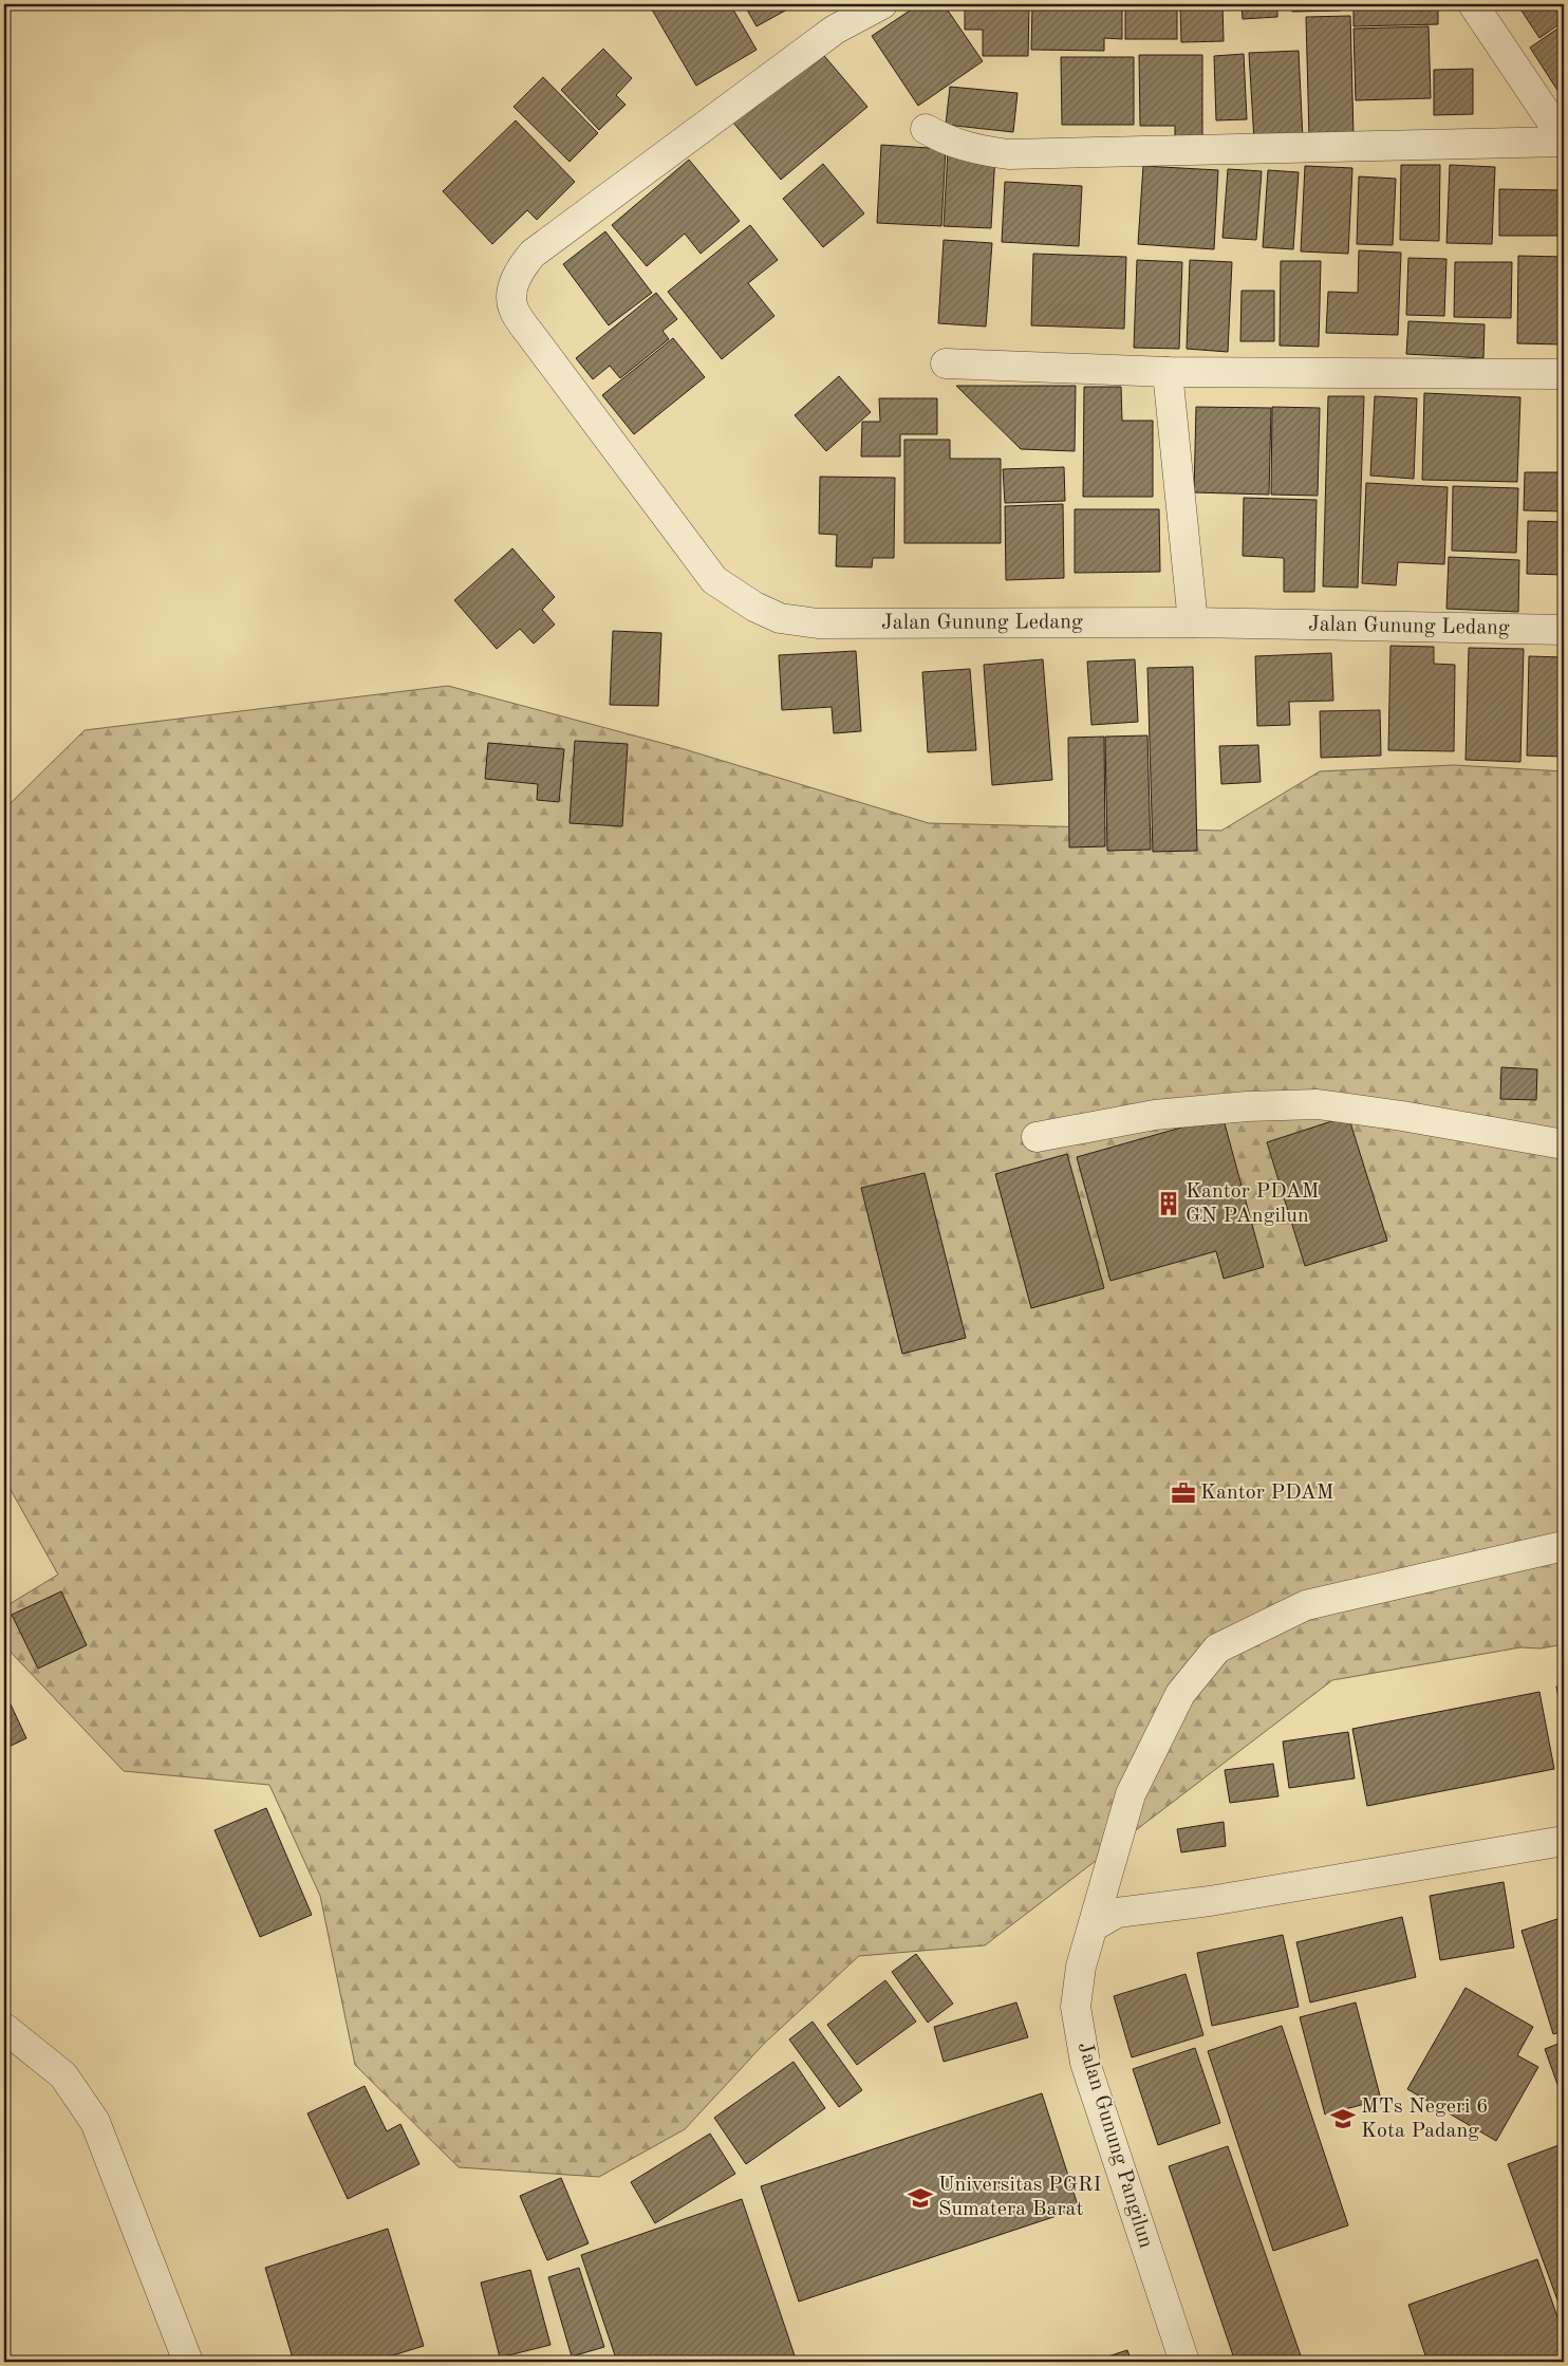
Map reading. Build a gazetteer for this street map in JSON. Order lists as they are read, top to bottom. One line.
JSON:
{"streets":{"street":["Jalan Gunung Ledang","Jalan Gunung Pangilun"]},"places":{"building":["Kantor PDAM GN PAngilun"],"office":["Kantor PDAM"],"school or university":["MTs Negeri 6 Kota Padang","Universitas PGRI Sumatera Barat"]}}
